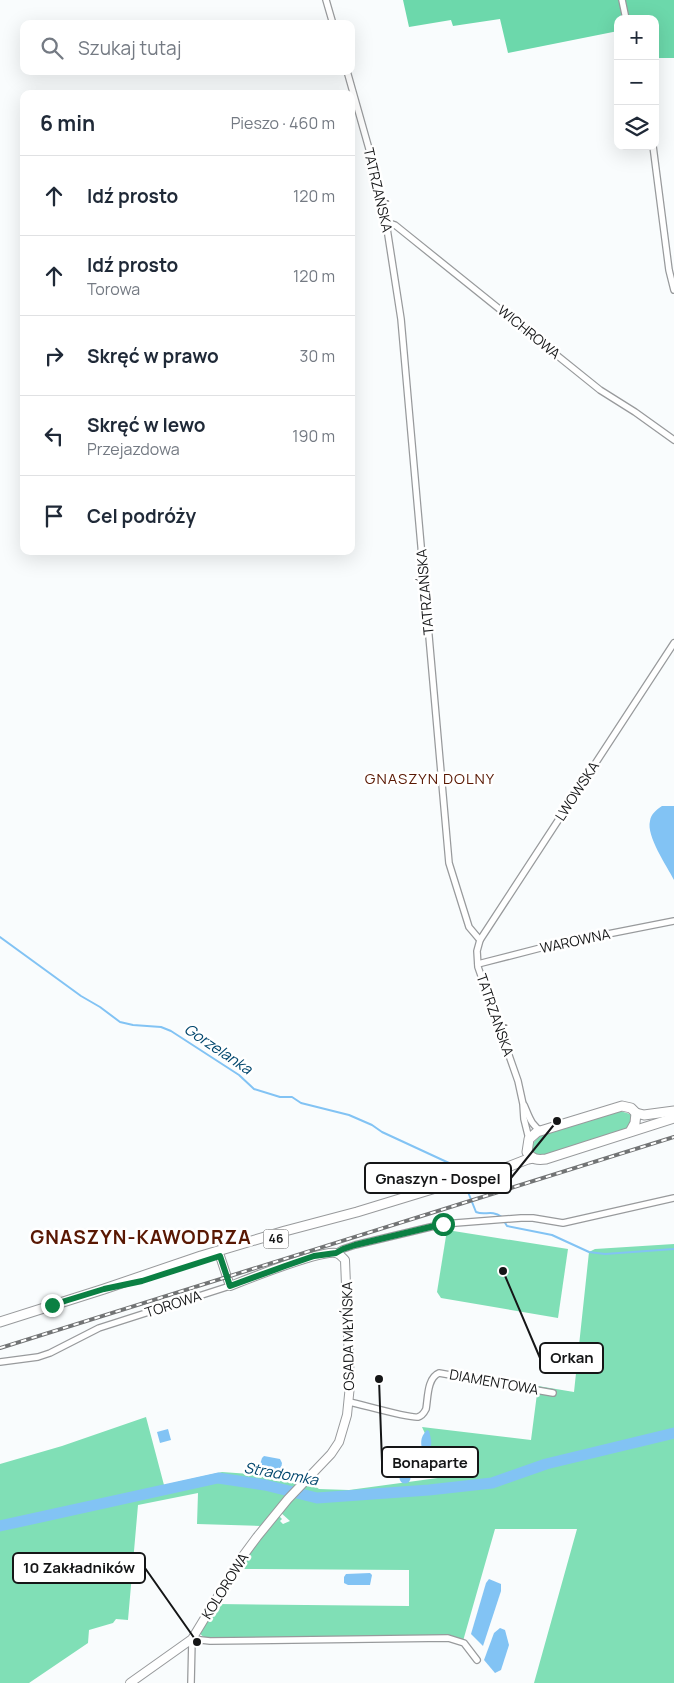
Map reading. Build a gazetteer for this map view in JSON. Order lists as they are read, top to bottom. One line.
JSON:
{"streets":{"main road":["46"],"street":["TATRZAŃSKA","WICHROWA","LWOWSKA","WAROWNA","TOROWA","OSADA MŁYŃSKA","DIAMENTOWA","KOLOROWA"]},"crossings":[["TATRZAŃSKA","WICHROWA"],["TATRZAŃSKA","LWOWSKA"],["TATRZAŃSKA","WAROWNA"],["TATRZAŃSKA","46"],["TOROWA","OSADA MŁYŃSKA"],["OSADA MŁYŃSKA","DIAMENTOWA"],["OSADA MŁYŃSKA","KOLOROWA"]],"districts":["GNASZYN DOLNY","GNASZYN-KAWODRZA"],"water":["Gorzelanka","Stradomka"],"places":["Gnaszyn - Dospel","Orkan","Bonaparte","10 Zakładników"],"page":{"map_buttons":["+","−"],"search":"Szukaj tutaj","heading":["6 min","Pieszo · 460 m"],"list":[["Idź prosto","120 m"],["Idź prosto","Torowa","120 m"],["Skręć w prawo","30 m"],["Skręć w lewo","Przejazdowa","190 m"],"Cel podróży"]}}
